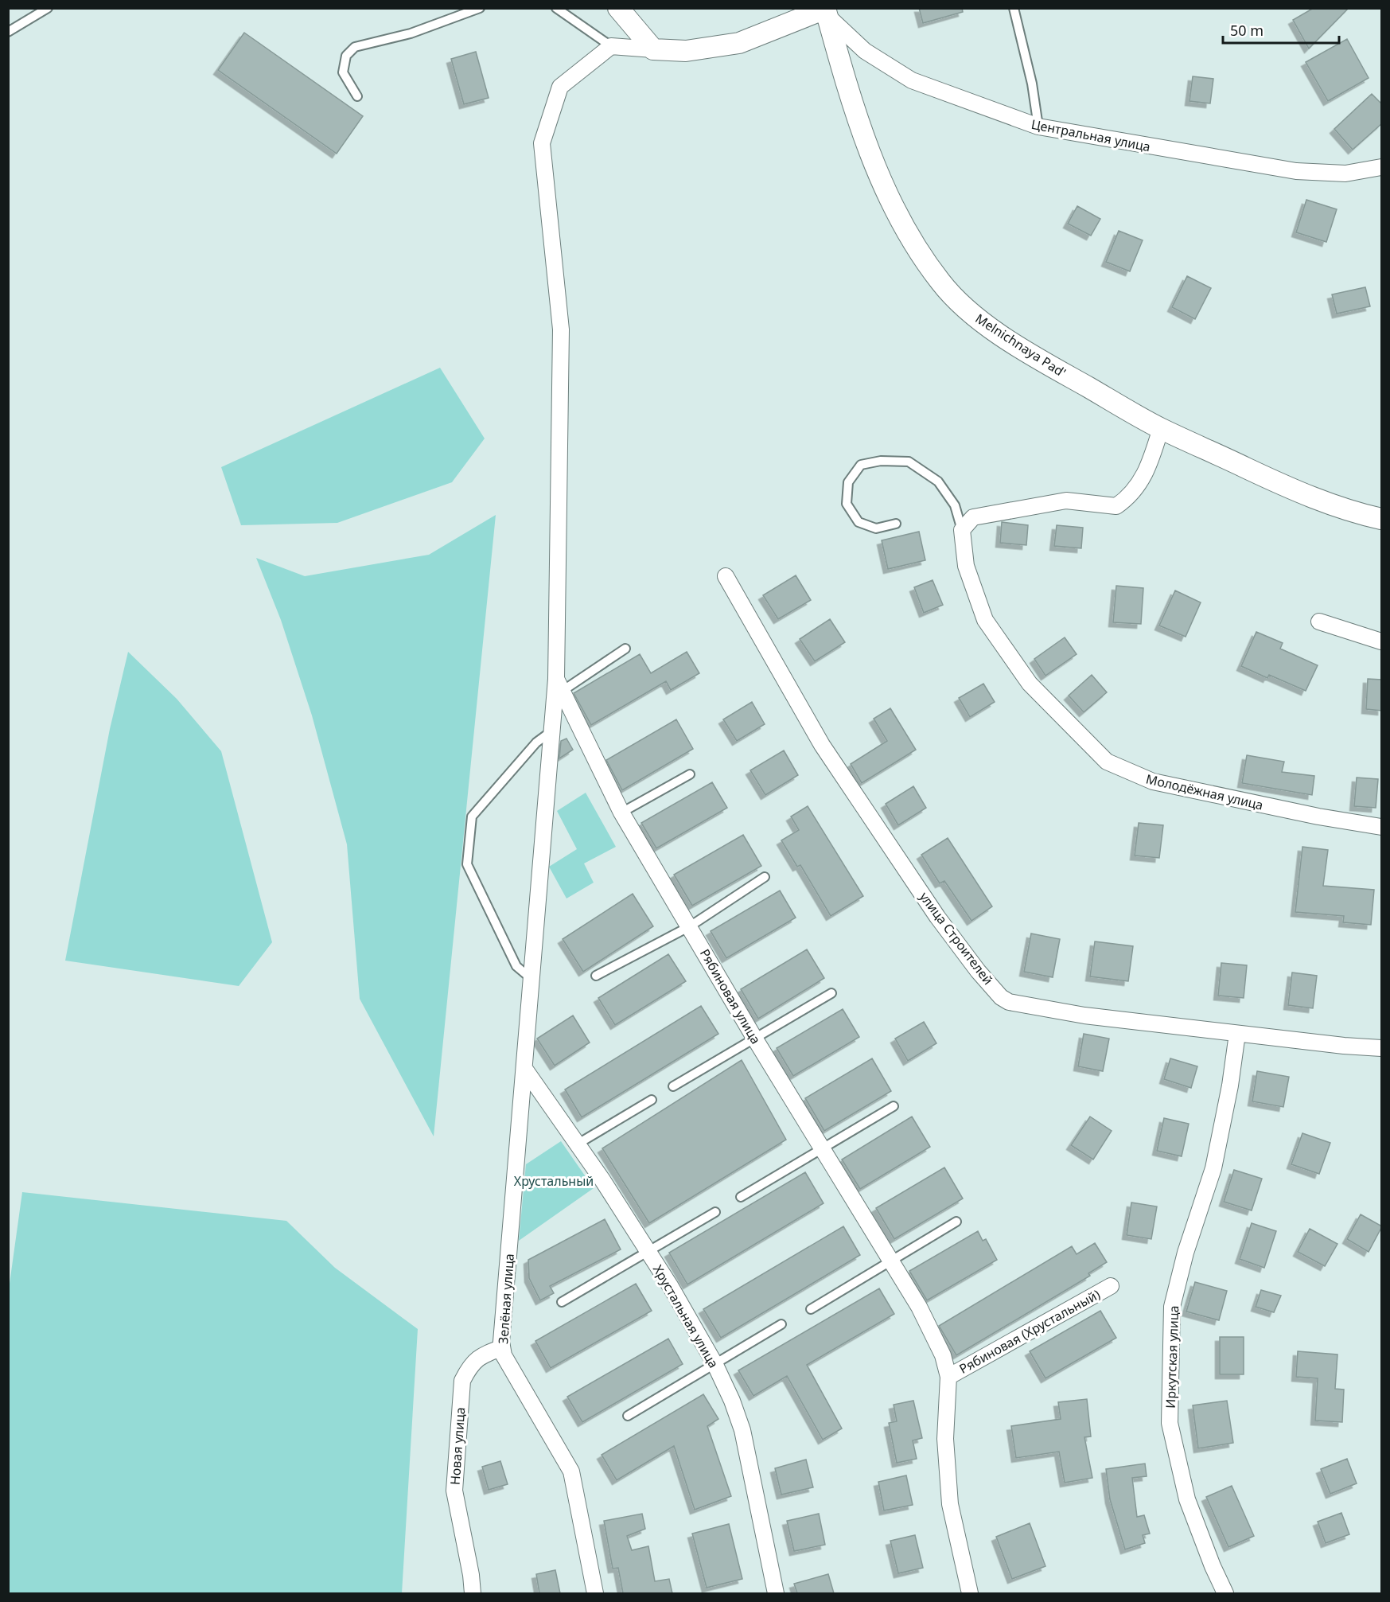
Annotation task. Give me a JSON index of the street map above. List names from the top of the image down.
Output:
{
  "streets": {
    "street": [
      "Центральная улица",
      "Melnichnaya Pad'",
      "Молодёжная улица",
      "улица Строителей",
      "Рябиновая улица",
      "Зелёная улица",
      "Хрустальная улица",
      "Рябиновая (Хрустальный)",
      "Иркутская улица",
      "Новая улица"
    ]
  },
  "crossings": [
    ["Центральная улица", "Melnichnaya Pad'"],
    ["улица Строителей", "Иркутская улица"],
    ["Рябиновая улица", "Зелёная улица"],
    ["Рябиновая улица", "Рябиновая (Хрустальный)"],
    ["Зелёная улица", "Хрустальная улица"],
    ["Зелёная улица", "Новая улица"]
  ],
  "parks": ["Хрустальный"],
  "scale_bar": "50 m"
}
